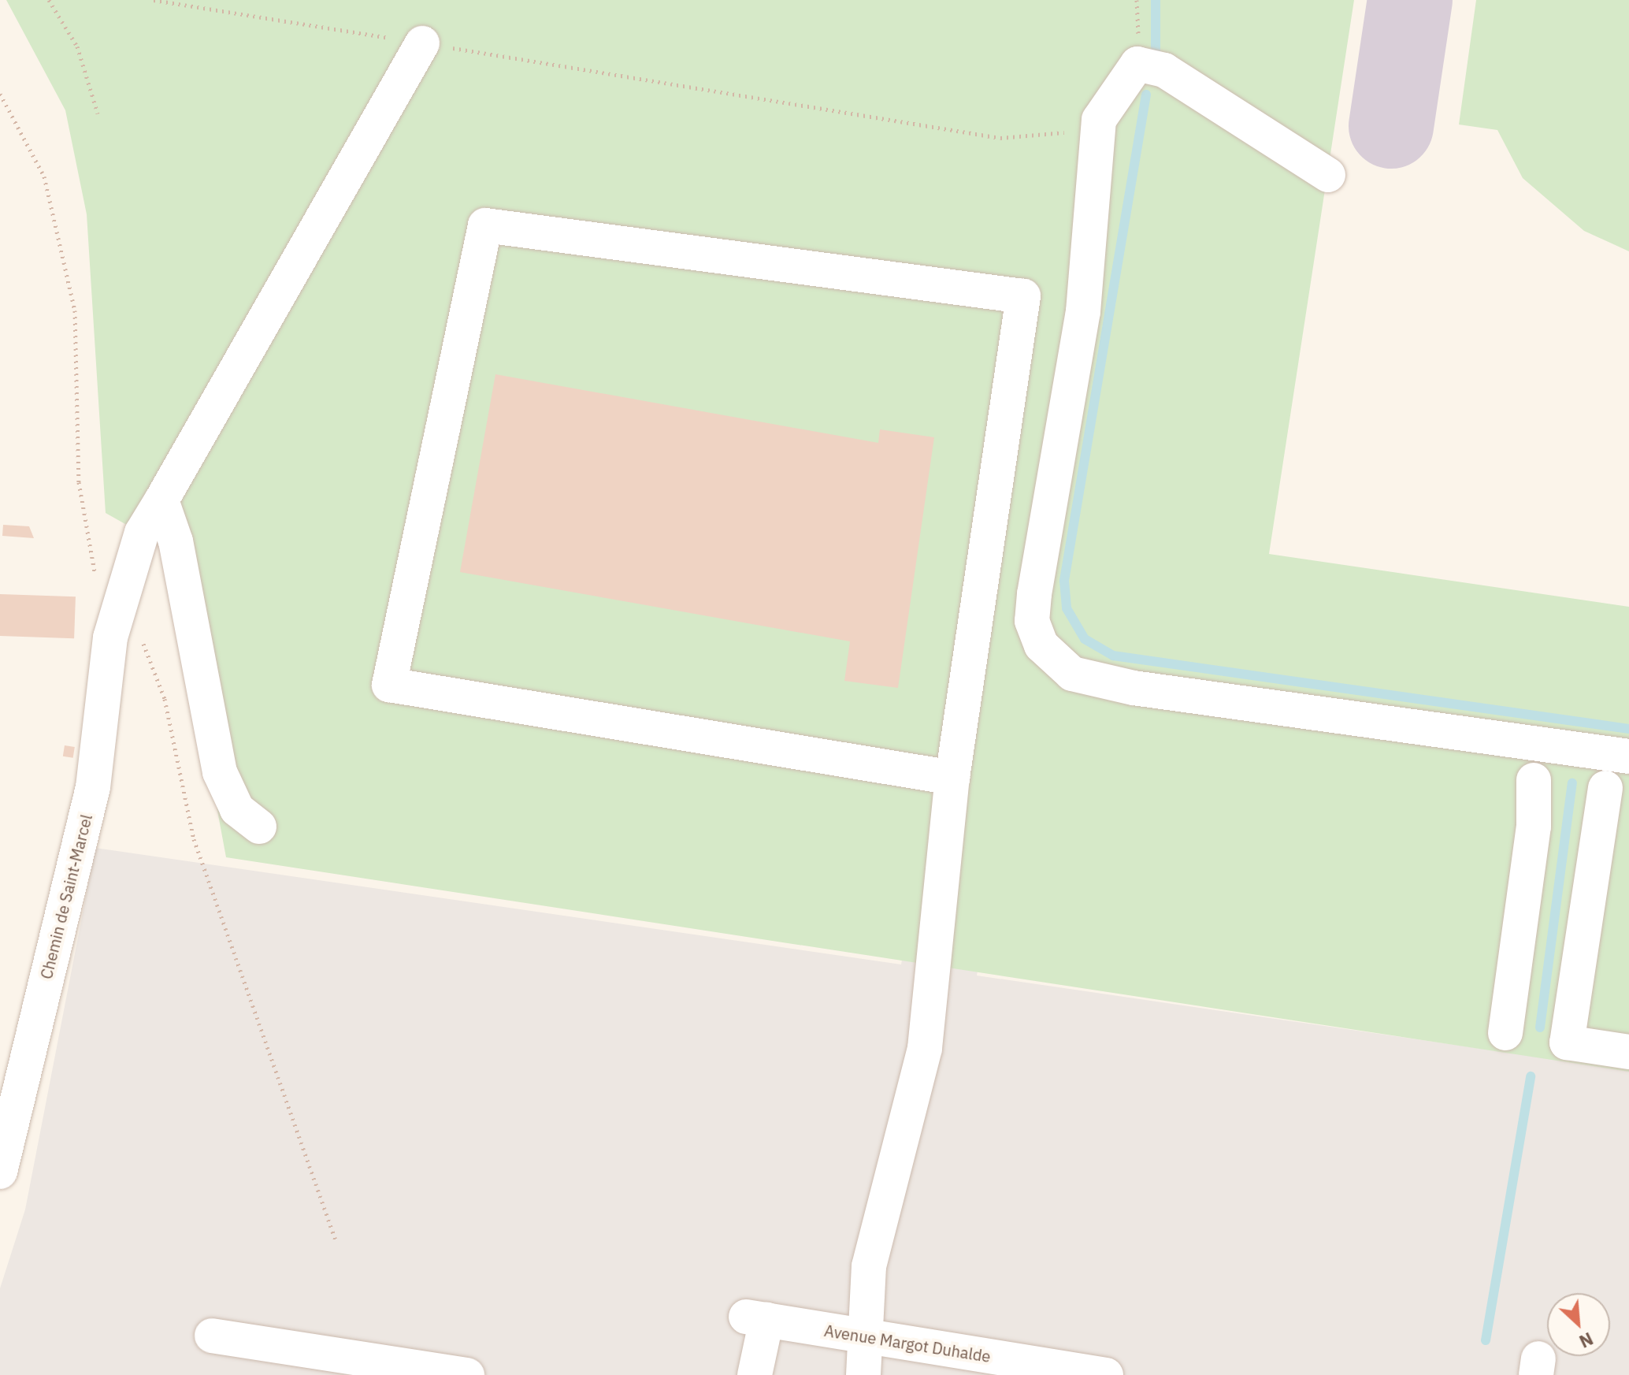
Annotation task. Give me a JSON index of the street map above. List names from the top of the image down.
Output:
{
  "streets": {
    "street": ["Chemin de Saint-Marcel", "Avenue Margot Duhalde"]
  },
  "north": "bottom right"
}
